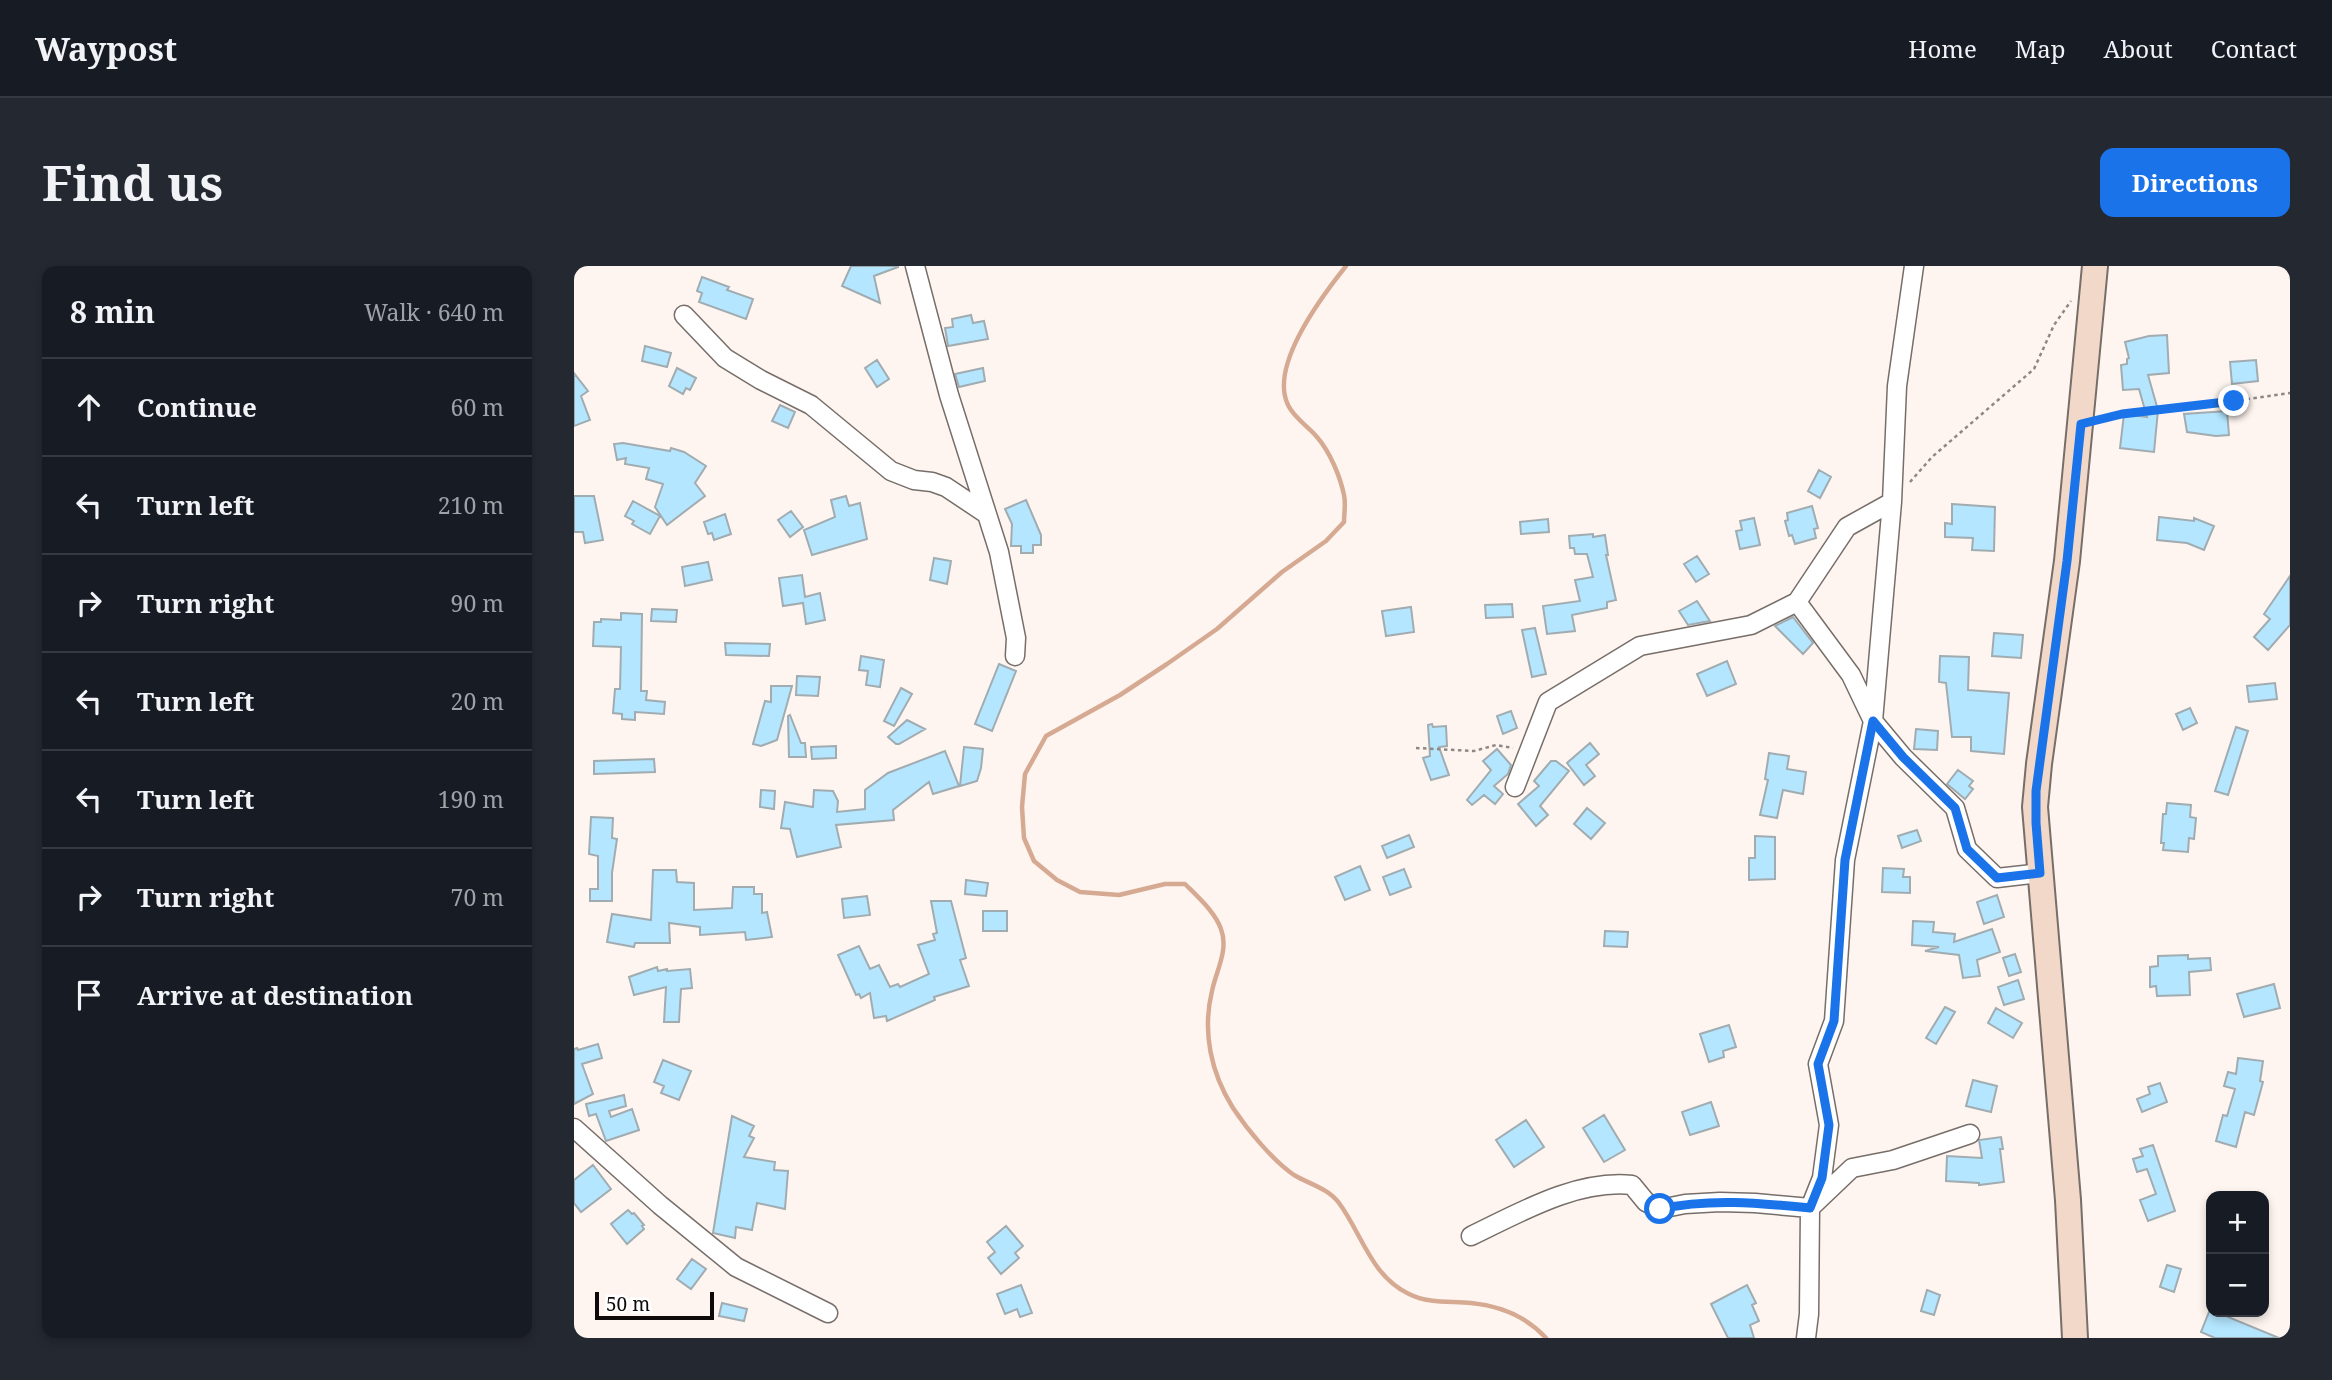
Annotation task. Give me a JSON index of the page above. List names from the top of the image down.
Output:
{
  "scale_bar": "50 m",
  "page": {
    "header": "Waypost",
    "nav": [
      "Home",
      "Map",
      "About",
      "Contact"
    ],
    "buttons": "Directions",
    "title": "Find us",
    "heading": ["8 min", "Walk · 640 m"],
    "list": [
      ["Continue", "60 m"],
      ["Turn left", "210 m"],
      ["Turn right", "90 m"],
      ["Turn left", "20 m"],
      ["Turn left", "190 m"],
      ["Turn right", "70 m"],
      "Arrive at destination"
    ],
    "map_buttons": ["+", "−"],
    "scale": "50 m"
  }
}
